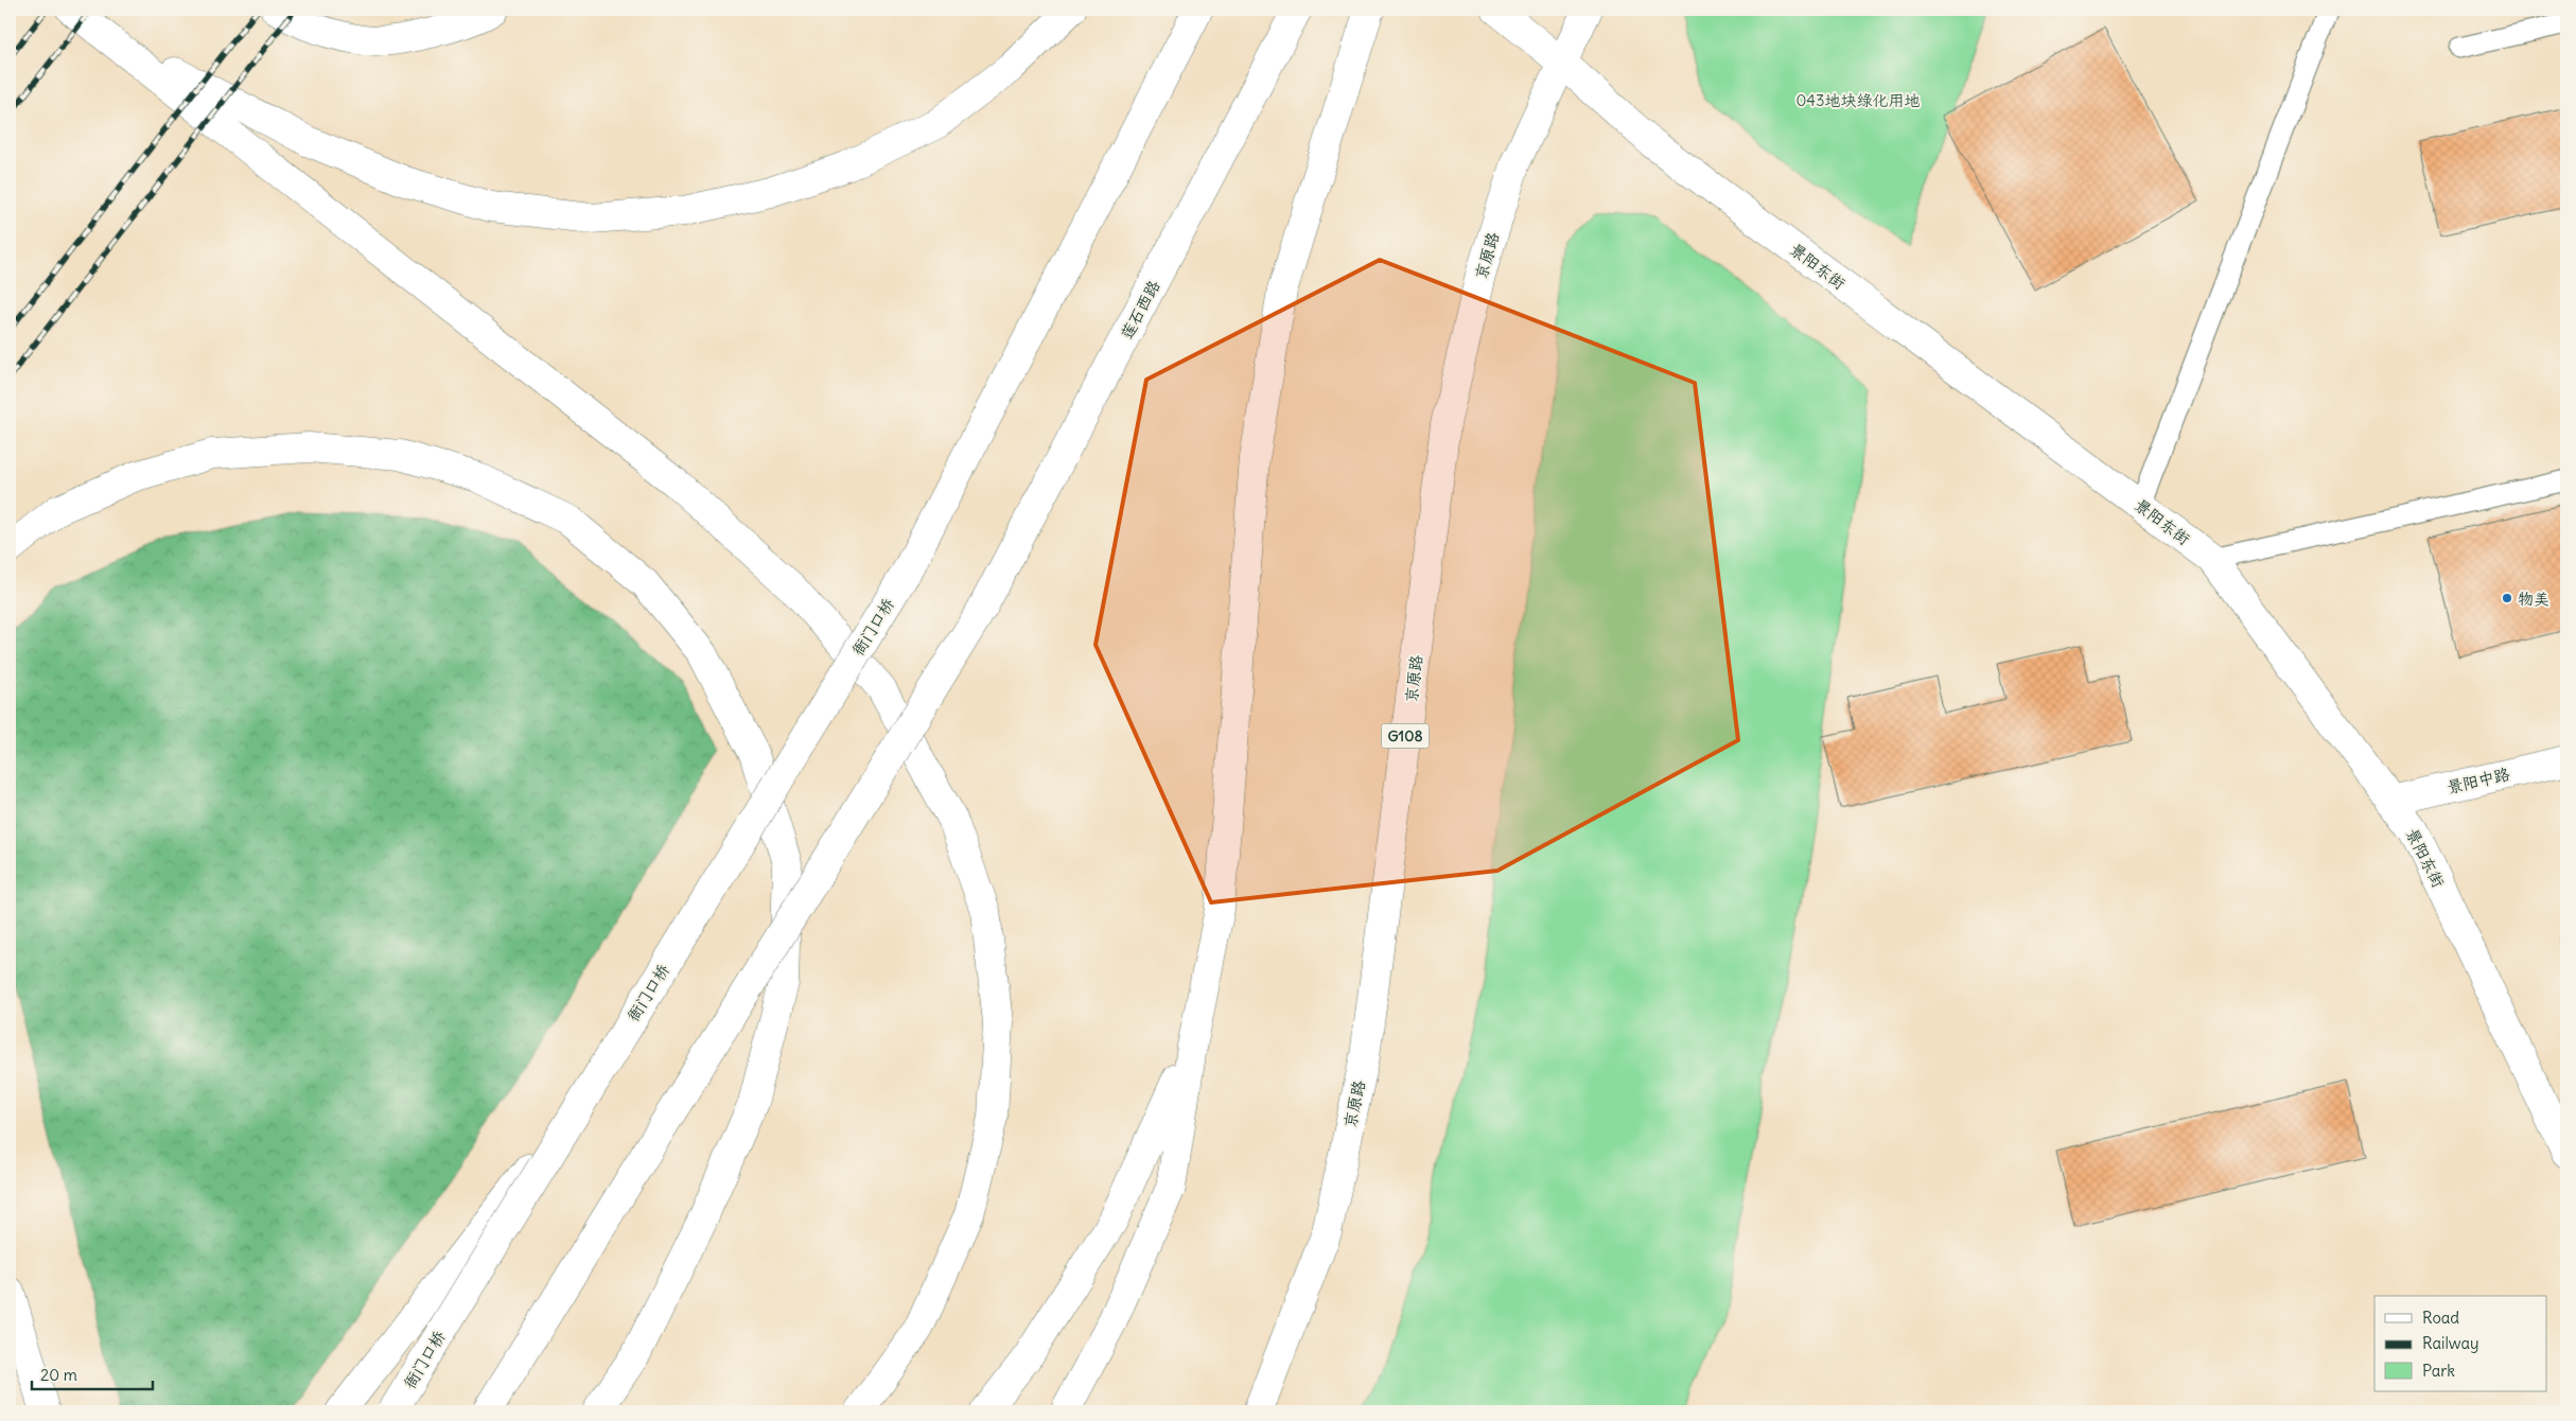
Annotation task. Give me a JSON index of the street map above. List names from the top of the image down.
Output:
{
  "streets": {
    "main road": [
      "京原路",
      "景阳东街",
      "莲石西路",
      "衙门口桥",
      "G108",
      "景阳中路"
    ]
  },
  "crossings": [
    ["京原路", "景阳东街"],
    ["景阳东街", "景阳中路"]
  ],
  "parks": ["043地块绿化用地"],
  "places": ["物美"],
  "legend": ["Road", "Railway", "Park"],
  "scale_bar": "20 m"
}
